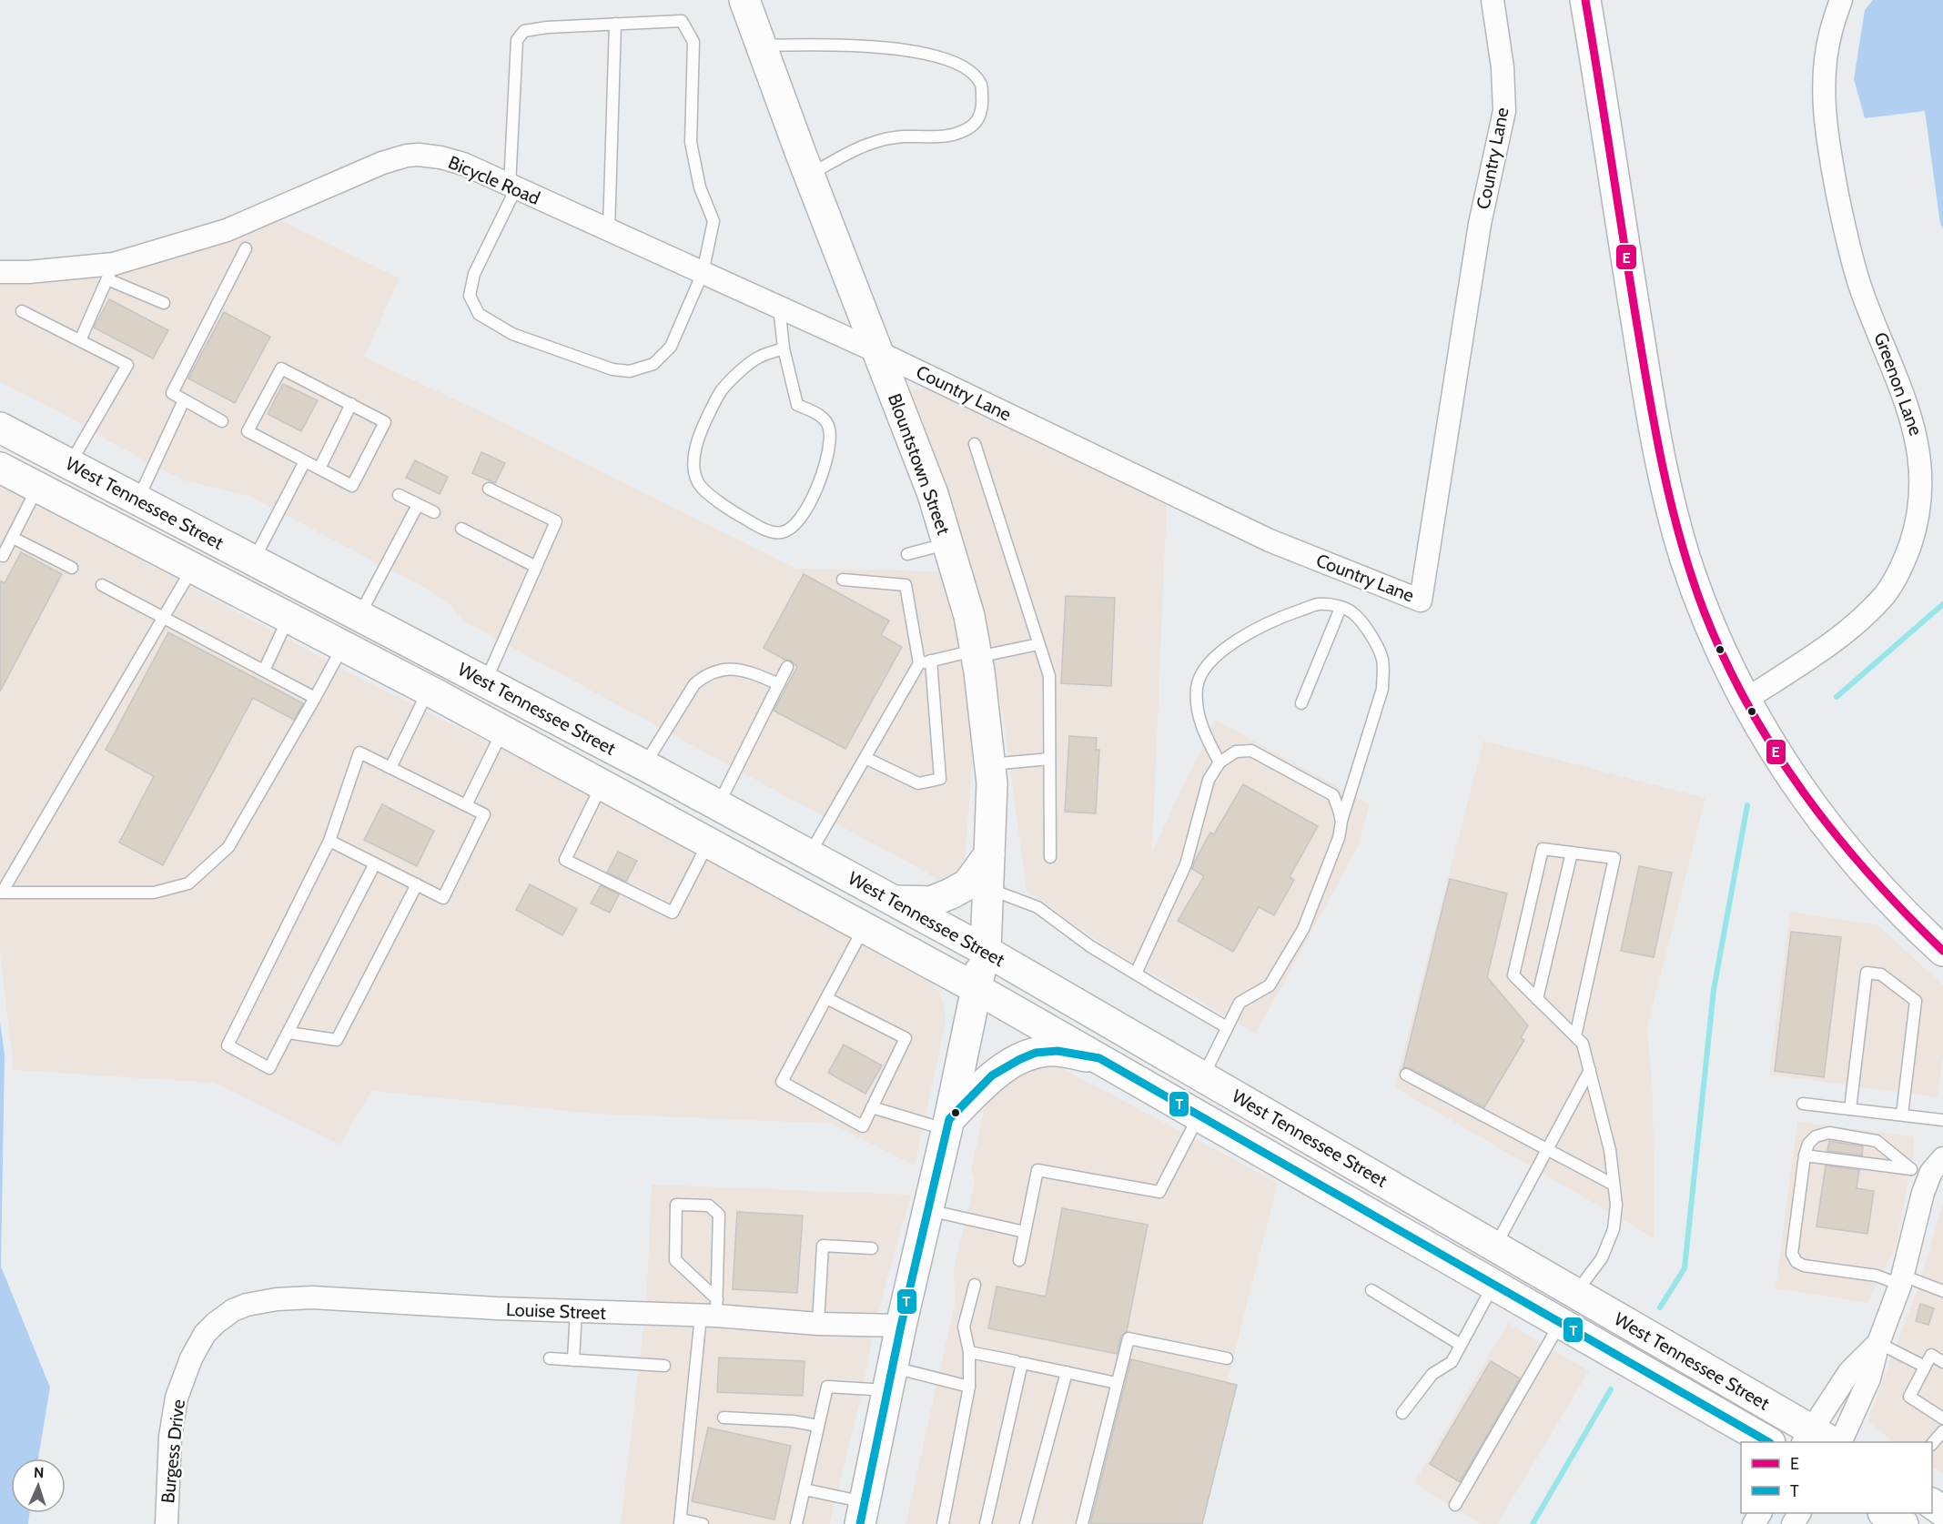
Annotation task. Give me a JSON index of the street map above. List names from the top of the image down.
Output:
{
  "streets": {
    "main road": ["Blountstown Street", "West Tennessee Street"],
    "street": [
      "Country Lane",
      "Bicycle Road",
      "Greenon Lane",
      "Louise Street",
      "Burgess Drive"
    ]
  },
  "crossings": [
    ["Country Lane", "Bicycle Road"],
    ["Country Lane", "Blountstown Street"],
    ["Bicycle Road", "Blountstown Street"],
    ["Blountstown Street", "West Tennessee Street"],
    ["Blountstown Street", "Louise Street"],
    ["Louise Street", "Burgess Drive"]
  ],
  "lines": ["transit line E", "transit line T"],
  "legend": ["E", "T"],
  "north": "top"
}
